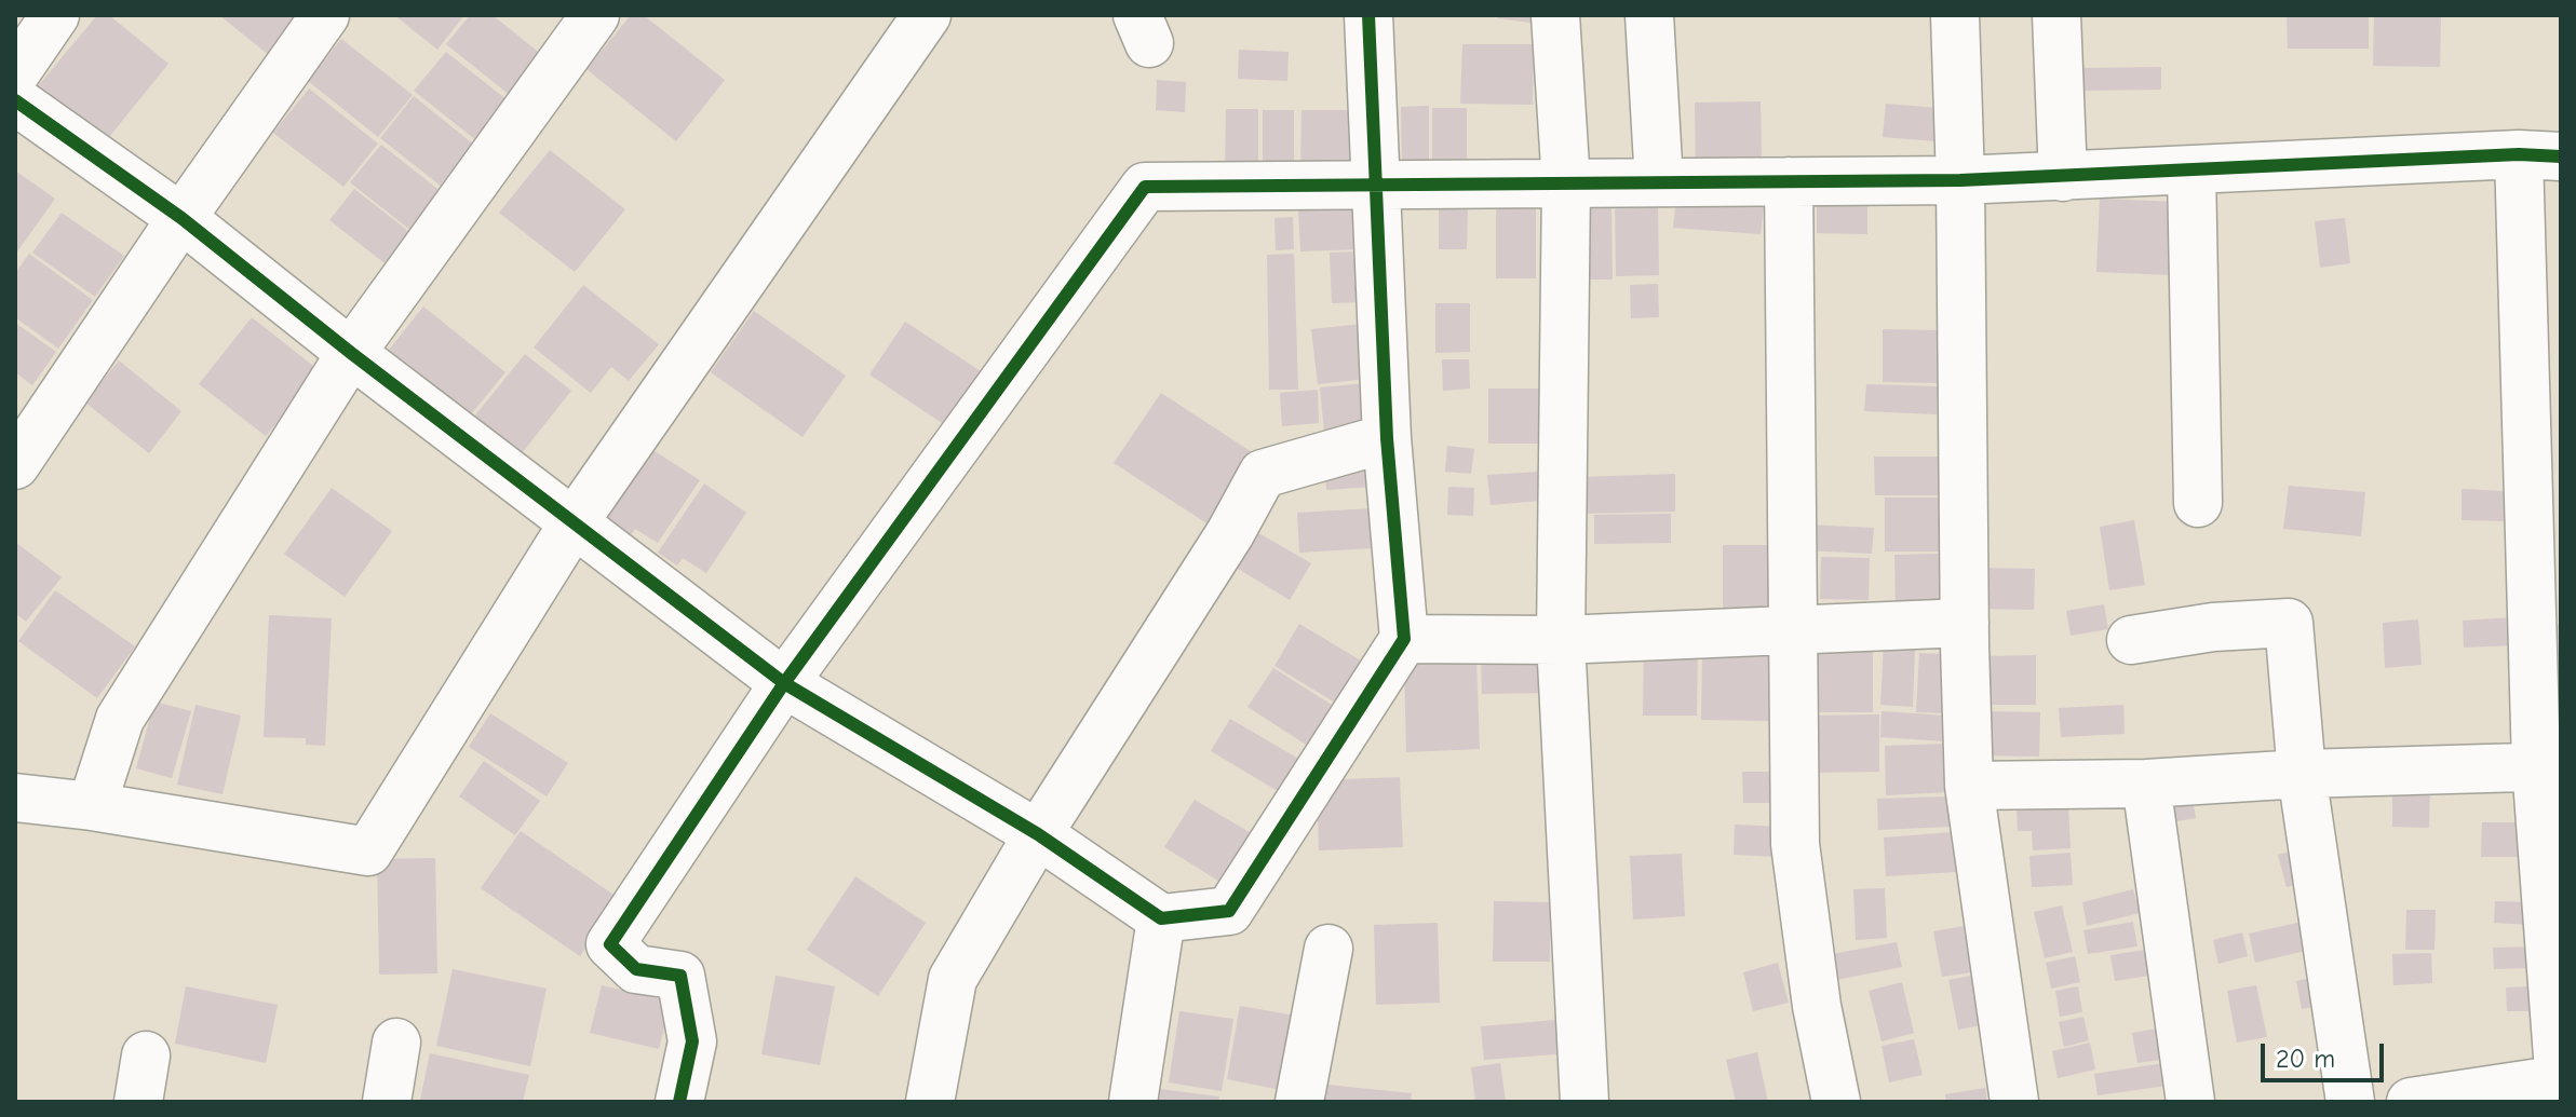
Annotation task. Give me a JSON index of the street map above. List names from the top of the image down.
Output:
{
  "scale_bar": "20 m"
}
